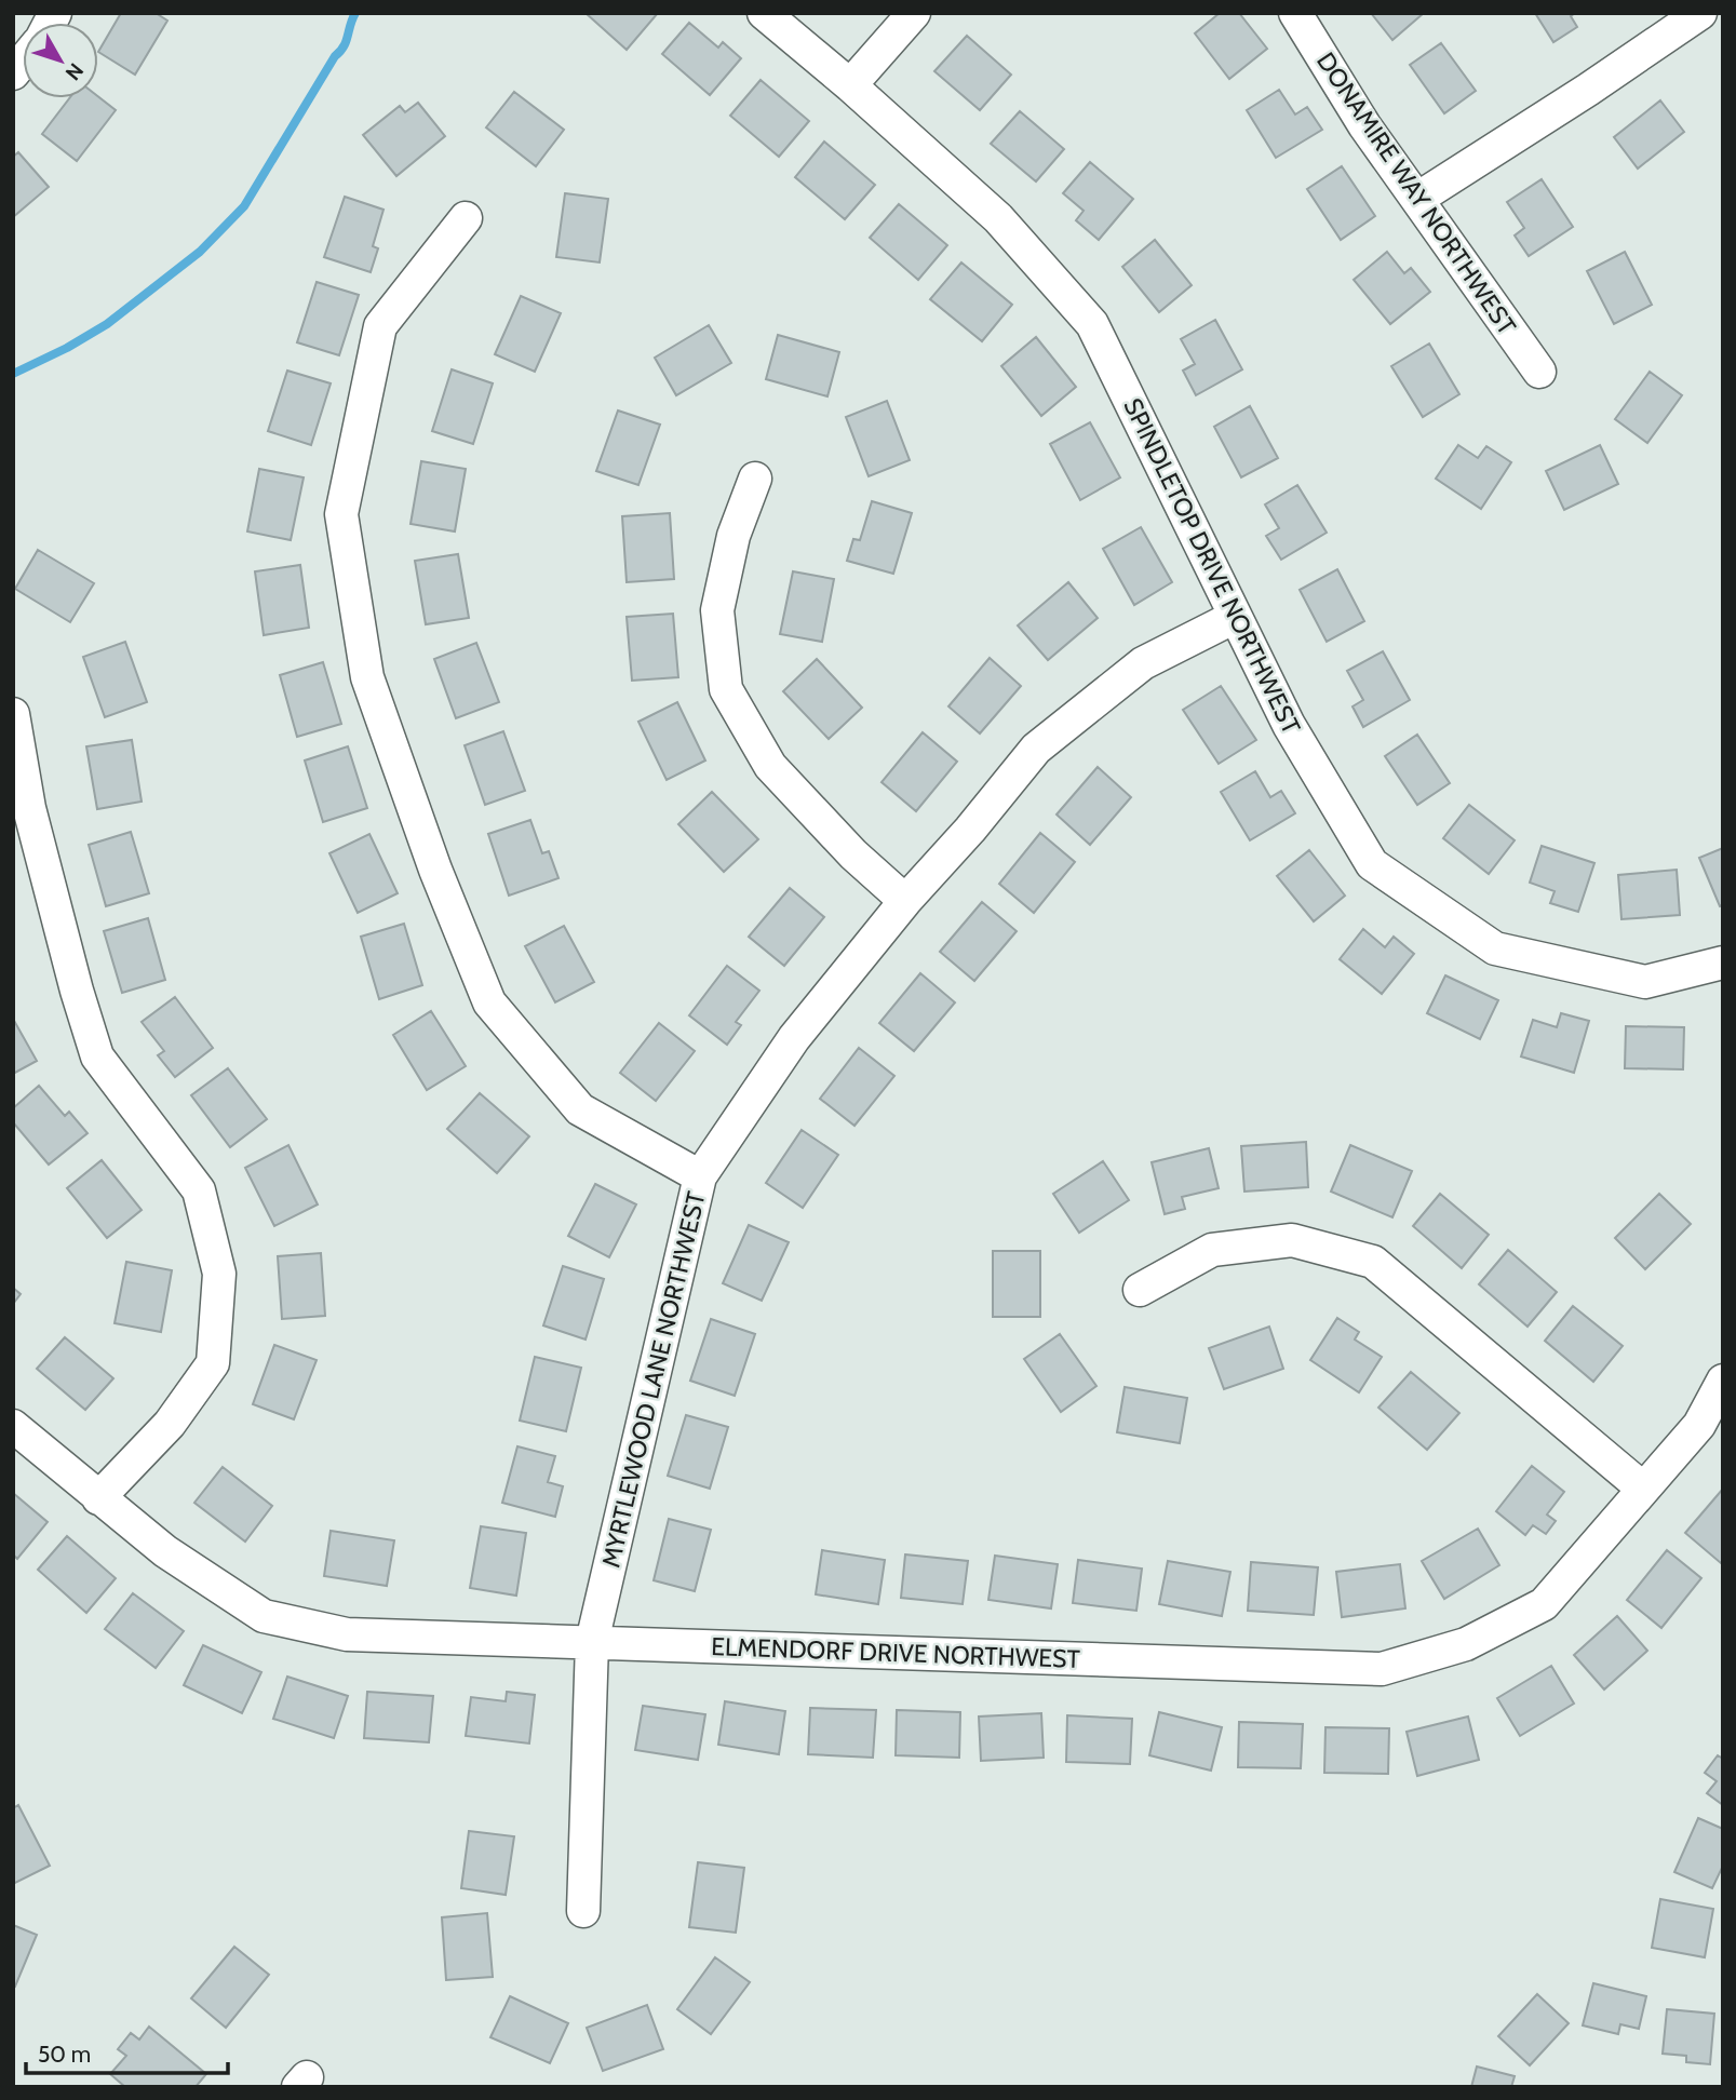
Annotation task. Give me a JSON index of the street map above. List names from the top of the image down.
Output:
{
  "streets": {
    "street": [
      "DONAMIRE WAY NORTHWEST",
      "SPINDLETOP DRIVE NORTHWEST",
      "MYRTLEWOOD LANE NORTHWEST",
      "ELMENDORF DRIVE NORTHWEST"
    ]
  },
  "crossings": [
    ["SPINDLETOP DRIVE NORTHWEST", "MYRTLEWOOD LANE NORTHWEST"],
    ["MYRTLEWOOD LANE NORTHWEST", "ELMENDORF DRIVE NORTHWEST"]
  ],
  "scale_bar": "50 m",
  "north": "bottom right"
}
